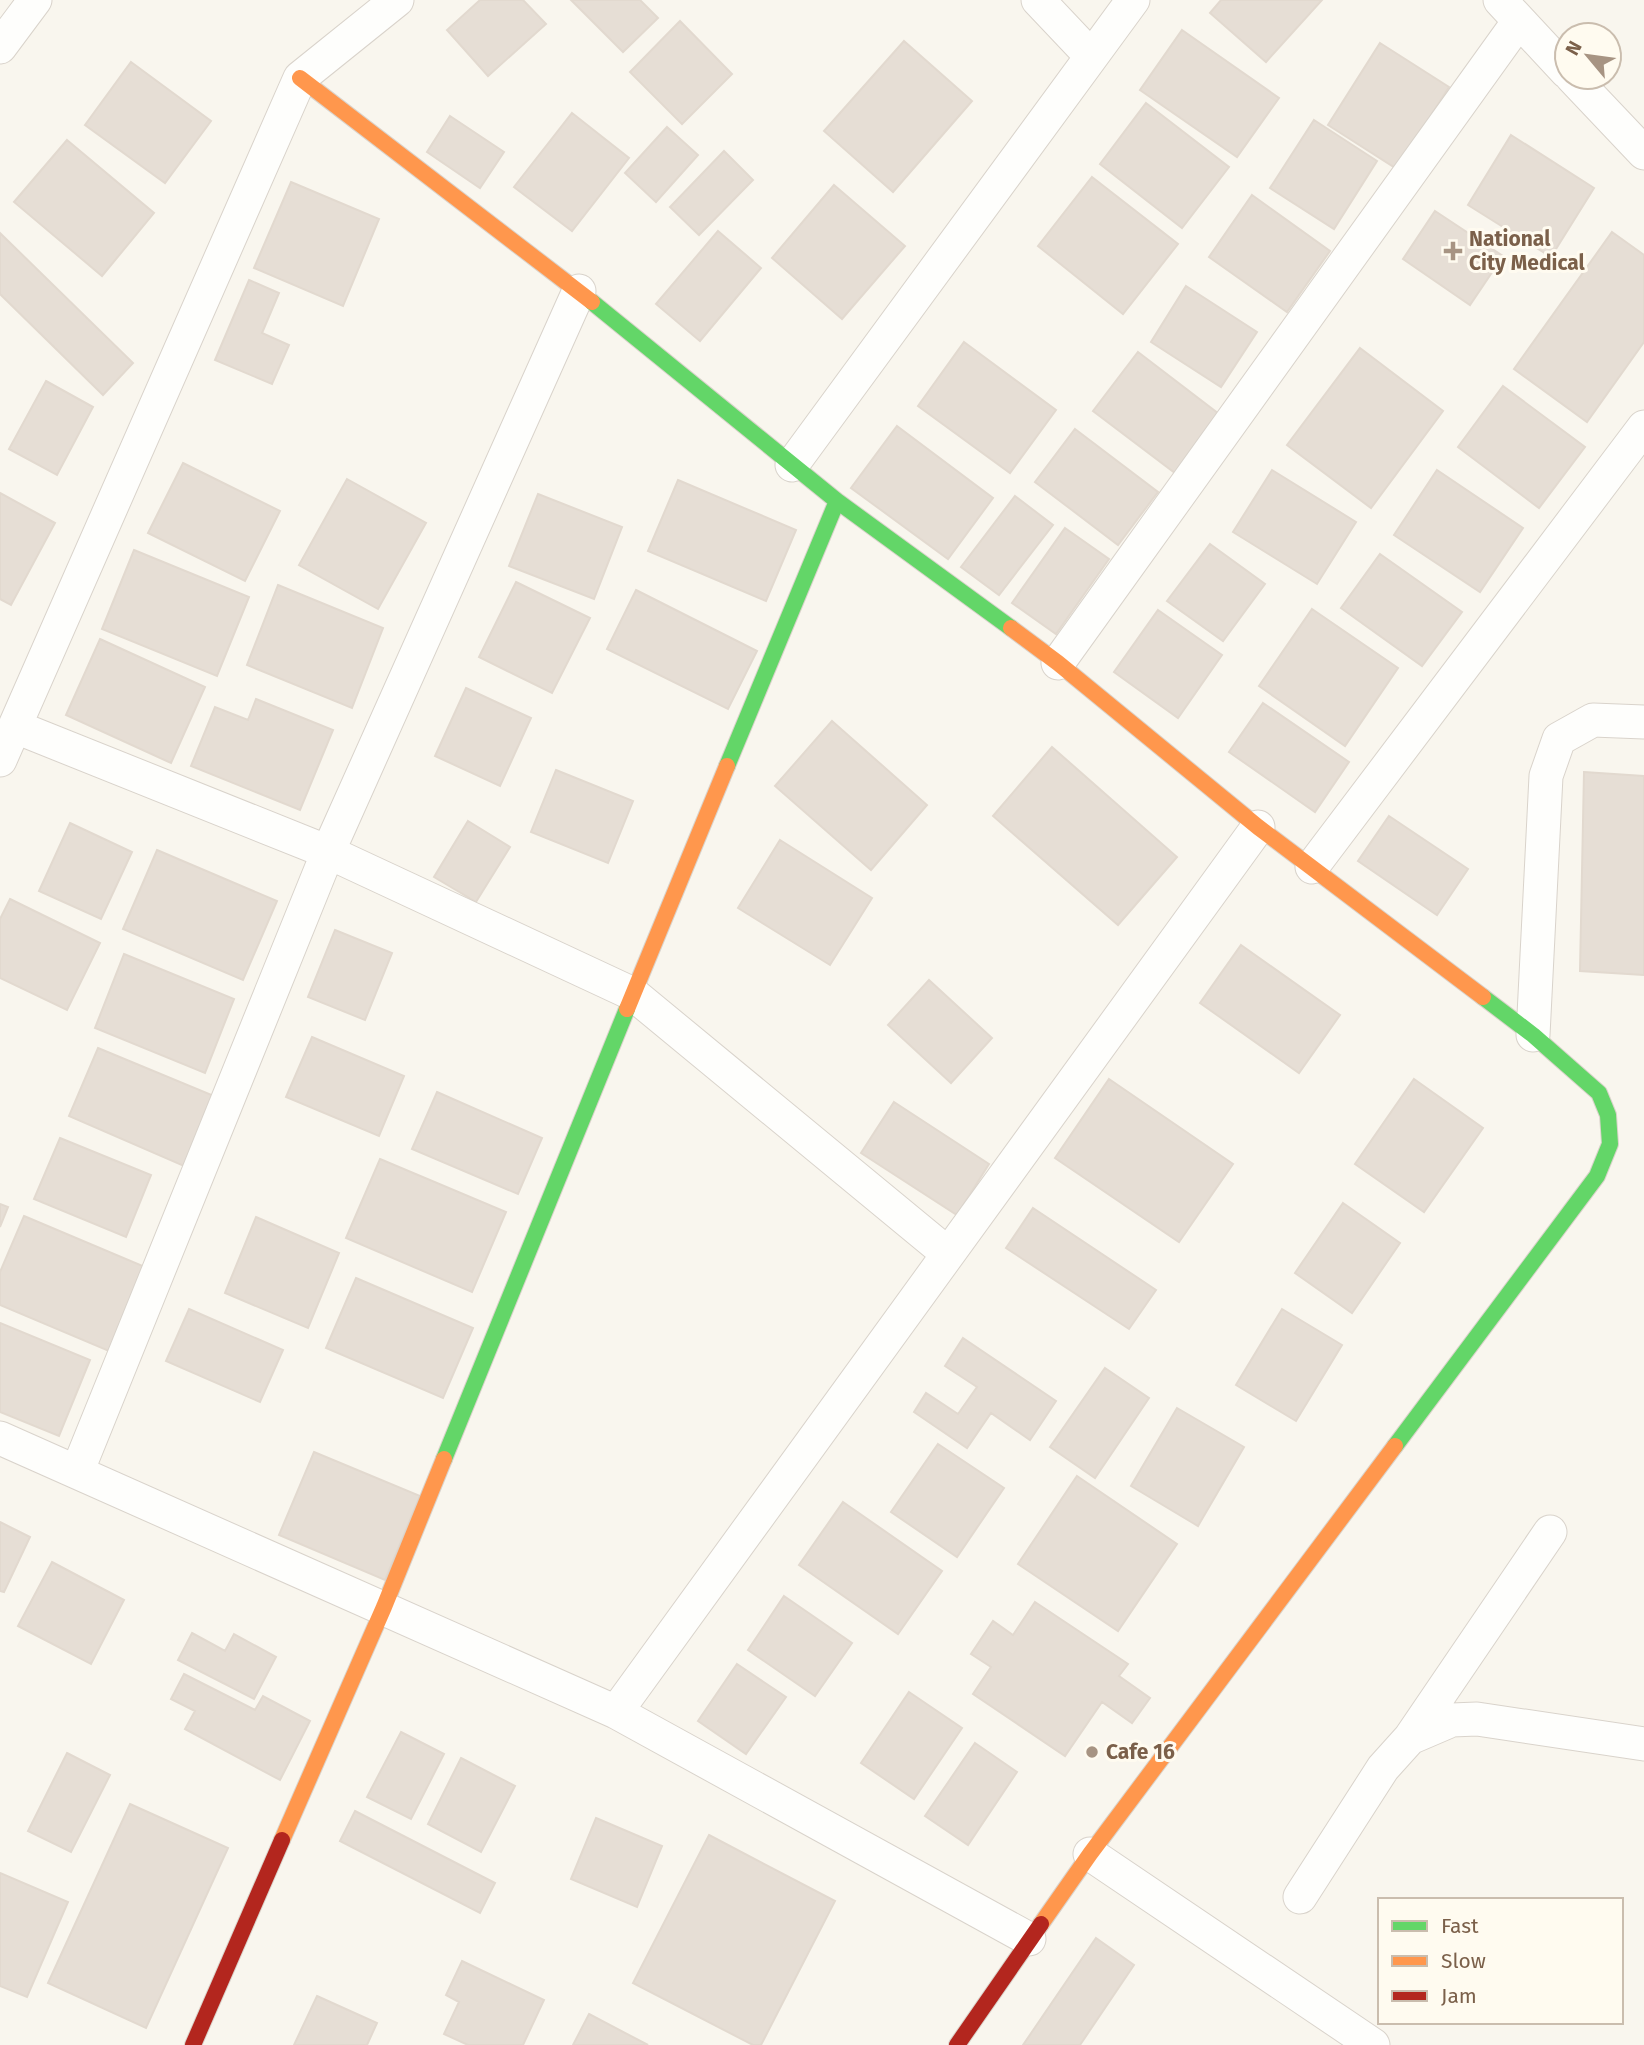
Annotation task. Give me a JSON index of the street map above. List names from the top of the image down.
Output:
{
  "places": {
    "health": ["National City Medical"],
    "other": ["Cafe 16"]
  },
  "legend": ["Fast", "Slow", "Jam"],
  "north": "top left"
}
